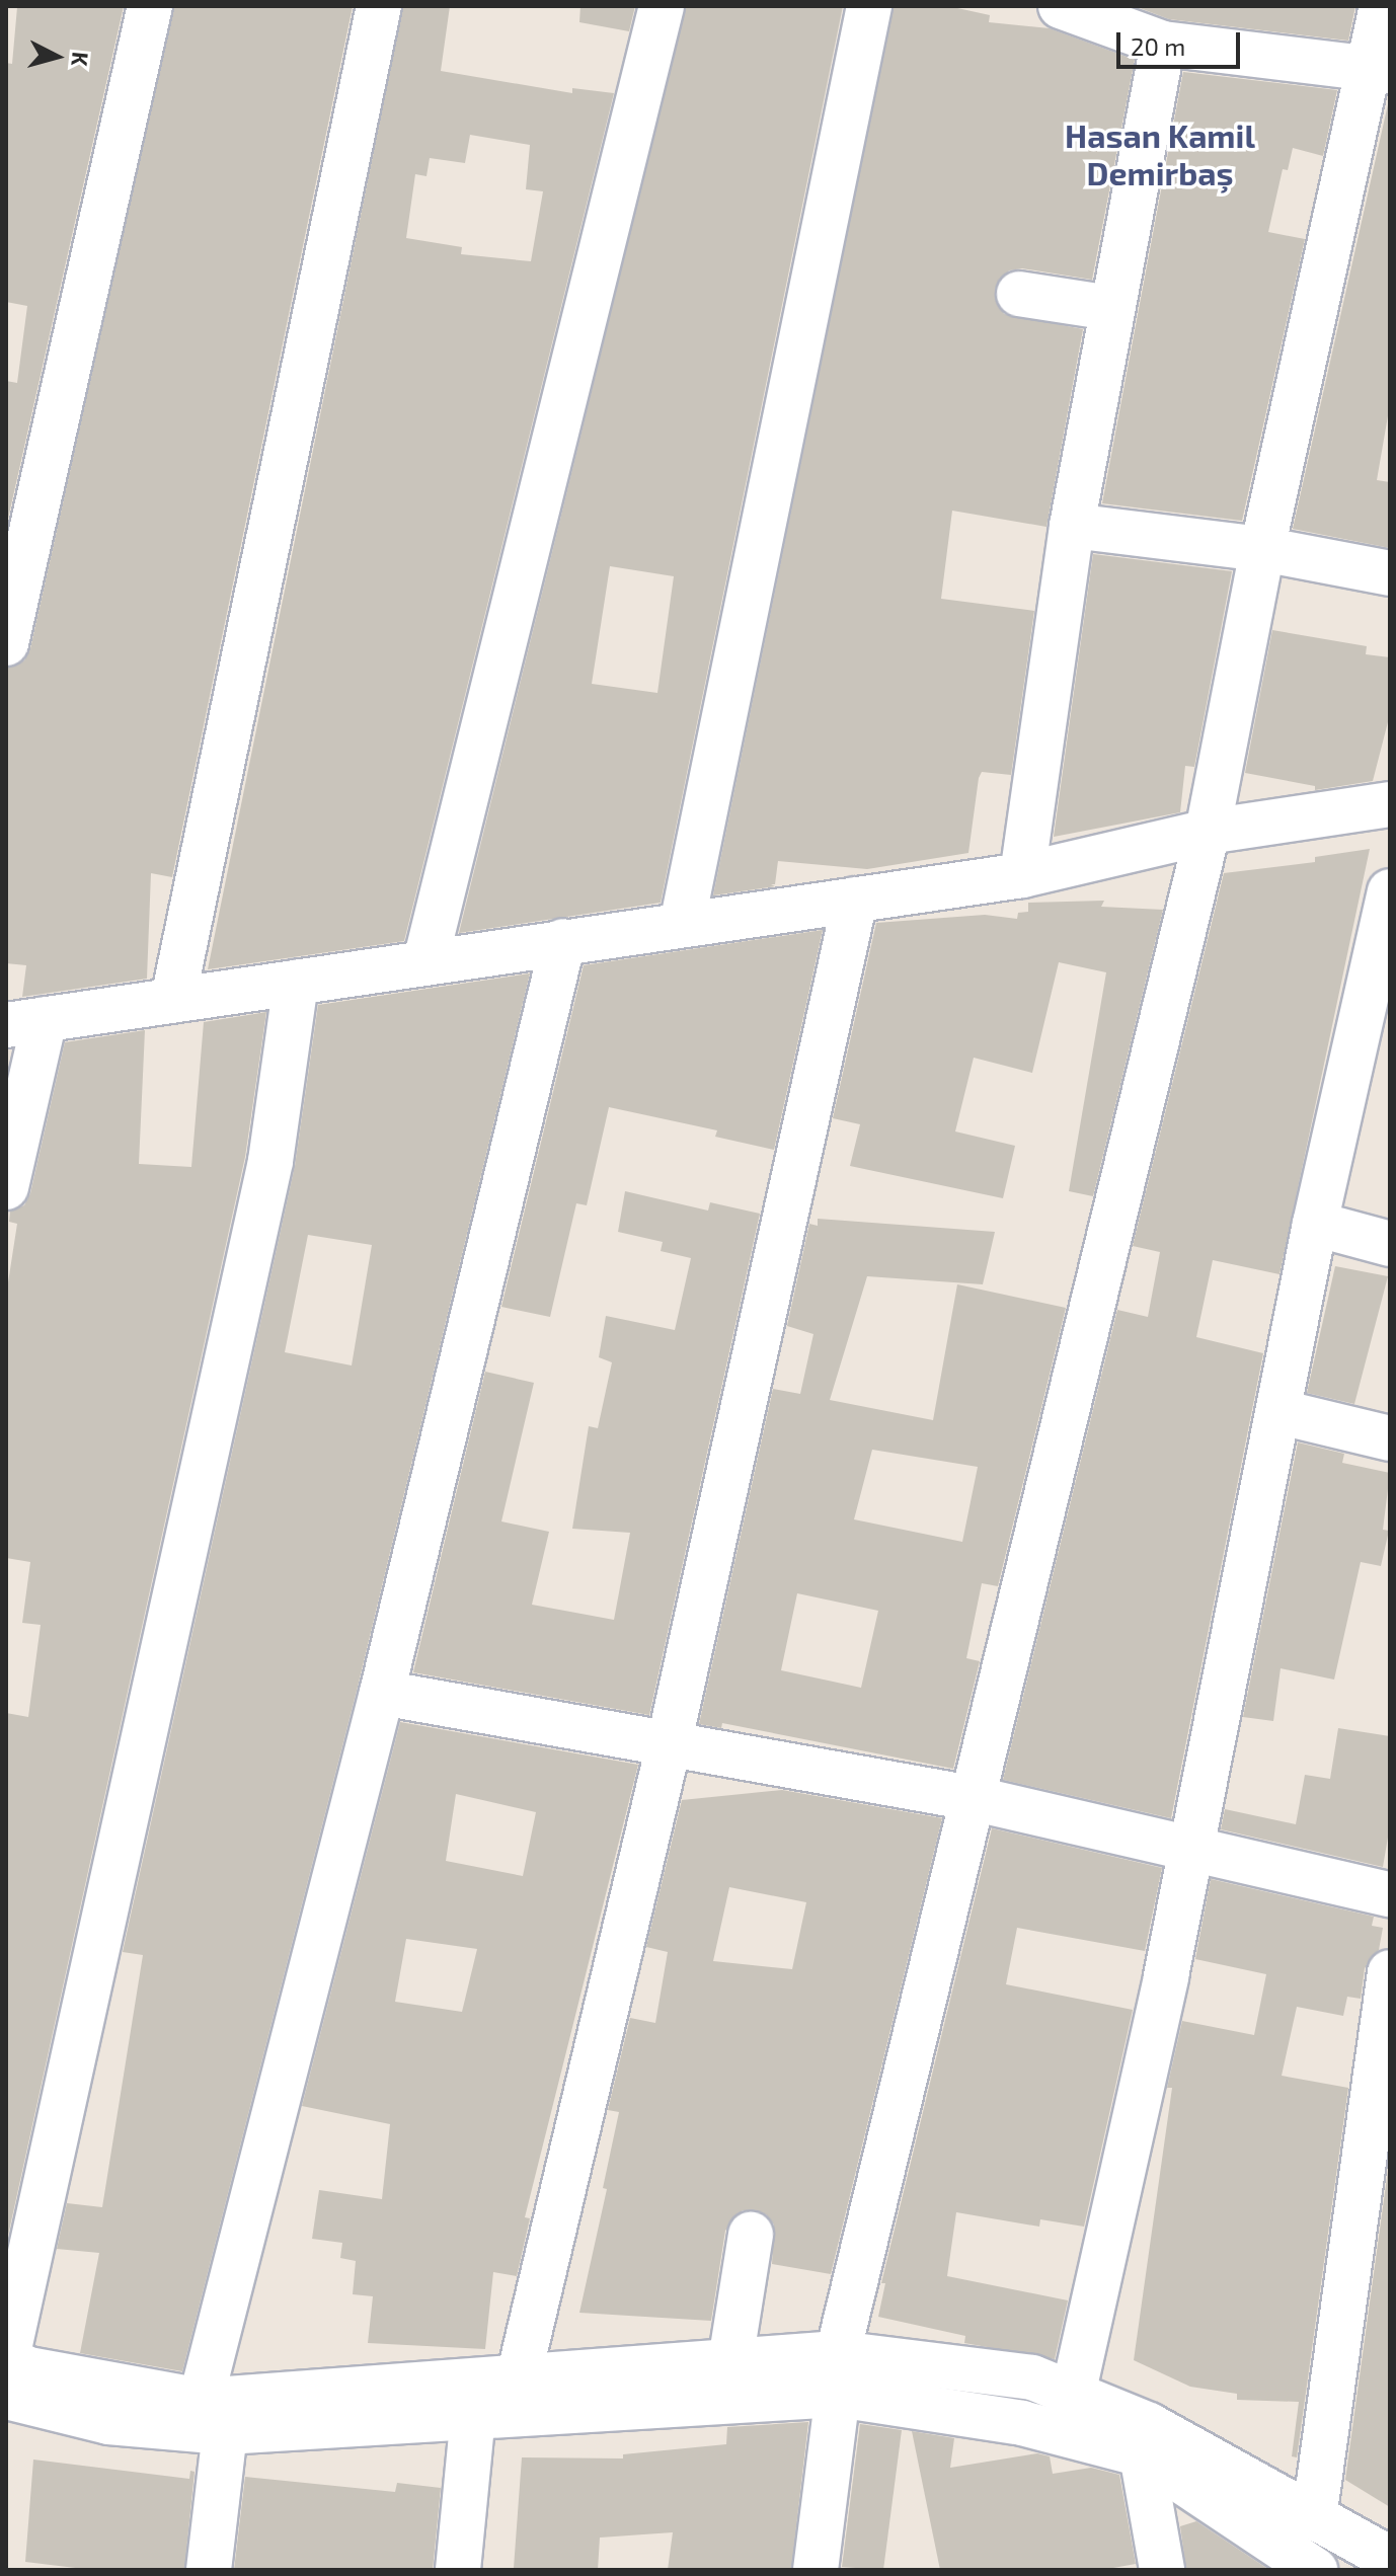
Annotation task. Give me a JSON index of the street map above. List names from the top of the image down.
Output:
{
  "districts": ["Hasan Kamil Demirbaş"],
  "scale_bar": "20 m",
  "north": "right"
}
